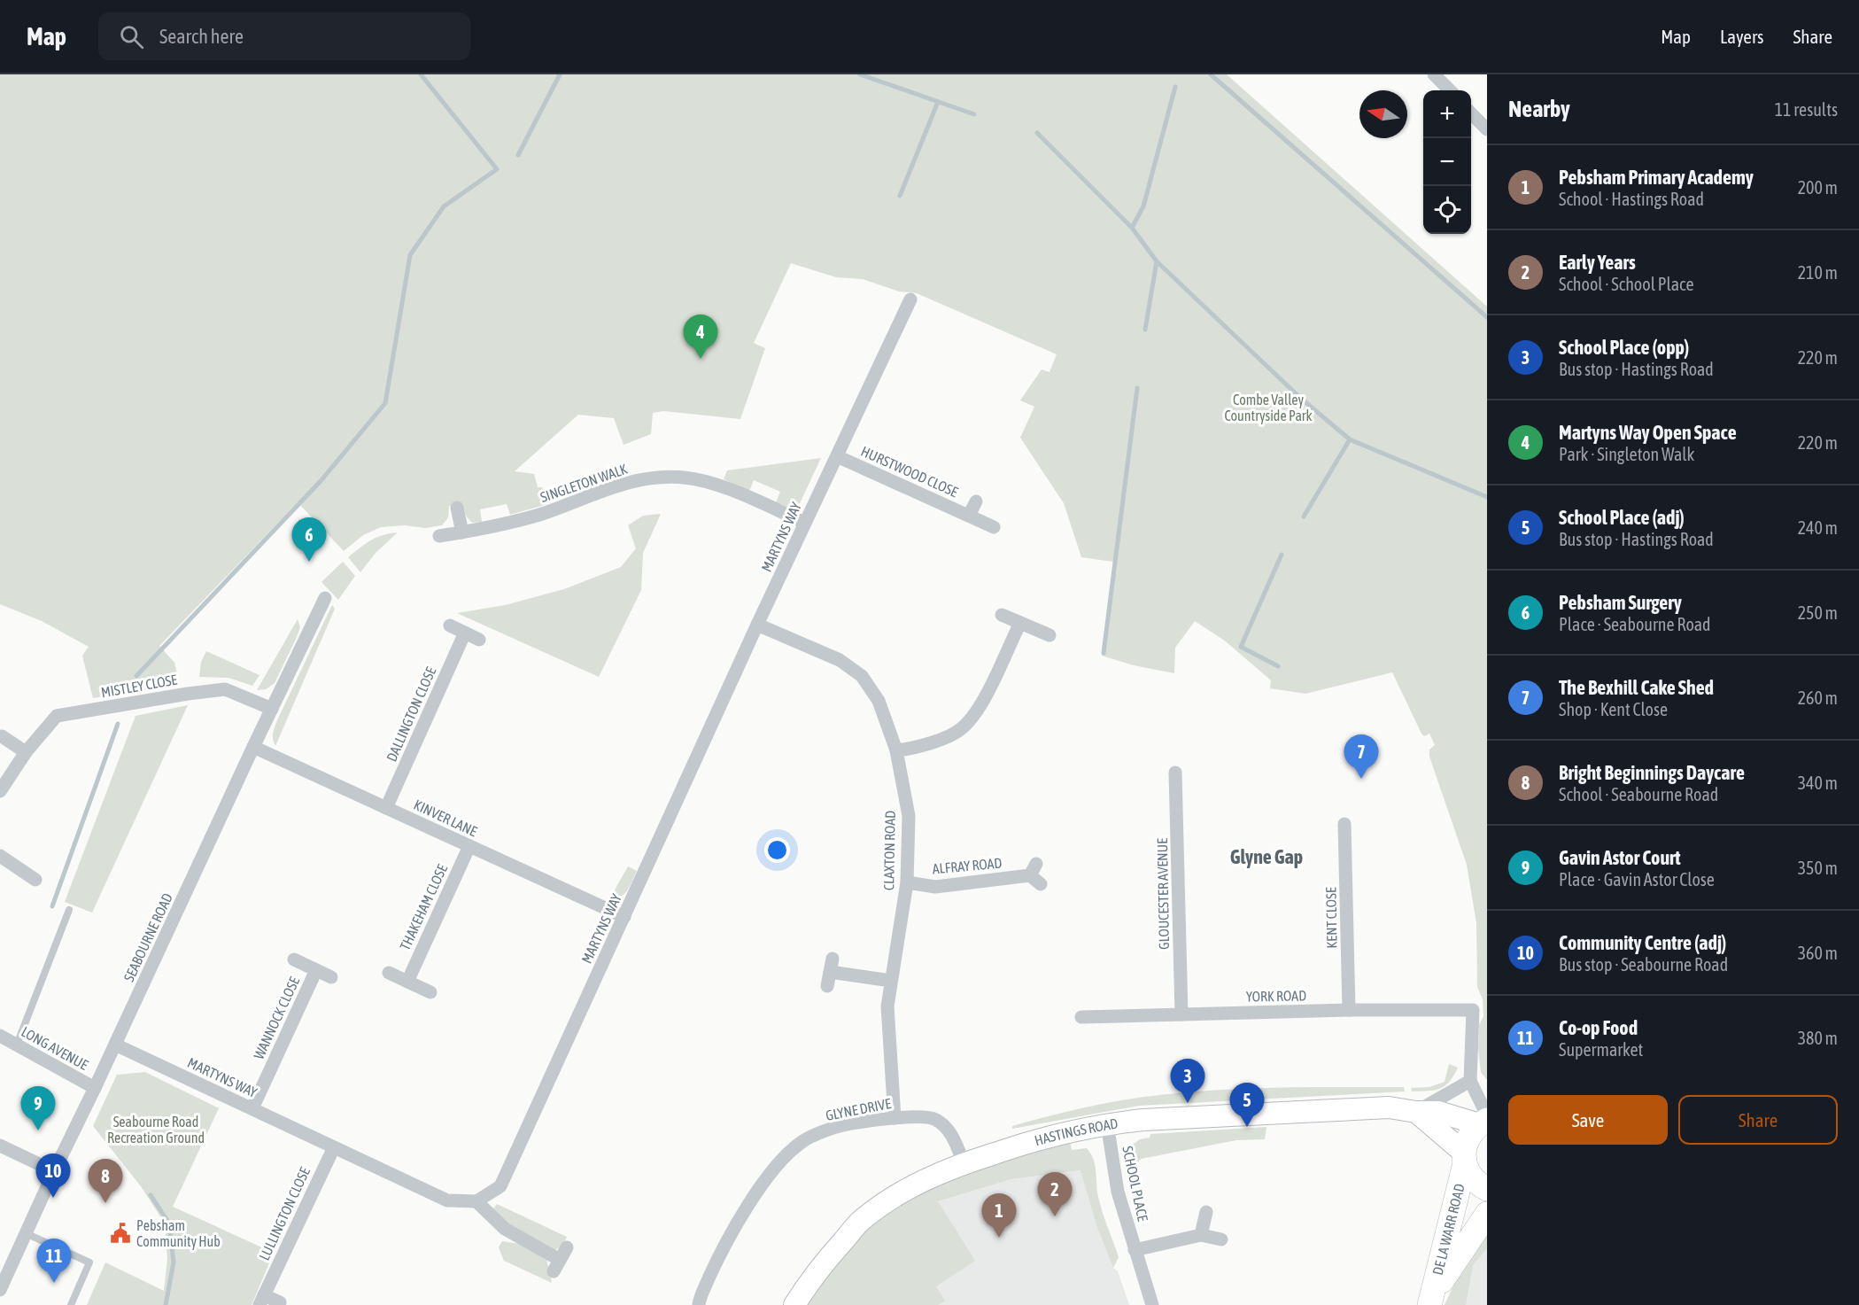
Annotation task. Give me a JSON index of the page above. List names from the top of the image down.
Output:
{
  "streets": {
    "highway": ["DE LA WARR ROAD"],
    "main road": ["HASTINGS ROAD"],
    "street": [
      "HURSTWOOD CLOSE",
      "SINGLETON WALK",
      "MARTYNS WAY",
      "MISTLEY CLOSE",
      "DALLINGTON CLOSE",
      "KINVER LANE",
      "CLAXTON ROAD",
      "ALFRAY ROAD",
      "GLOUCESTER AVENUE",
      "THAKEHAM CLOSE",
      "KENT CLOSE",
      "SEABOURNE ROAD",
      "YORK ROAD",
      "WANNOCK CLOSE",
      "LONG AVENUE",
      "GLYNE DRIVE",
      "SCHOOL PLACE",
      "LULLINGTON CLOSE"
    ]
  },
  "crossings": [
    ["HURSTWOOD CLOSE", "MARTYNS WAY"],
    ["SINGLETON WALK", "MARTYNS WAY"],
    ["MARTYNS WAY", "KINVER LANE"],
    ["MARTYNS WAY", "CLAXTON ROAD"],
    ["MARTYNS WAY", "SEABOURNE ROAD"],
    ["MARTYNS WAY", "WANNOCK CLOSE"],
    ["MARTYNS WAY", "LULLINGTON CLOSE"],
    ["MISTLEY CLOSE", "SEABOURNE ROAD"],
    ["DALLINGTON CLOSE", "KINVER LANE"],
    ["KINVER LANE", "THAKEHAM CLOSE"],
    ["KINVER LANE", "SEABOURNE ROAD"],
    ["CLAXTON ROAD", "ALFRAY ROAD"],
    ["CLAXTON ROAD", "GLYNE DRIVE"],
    ["GLOUCESTER AVENUE", "YORK ROAD"],
    ["KENT CLOSE", "YORK ROAD"],
    ["SEABOURNE ROAD", "LONG AVENUE"],
    ["GLYNE DRIVE", "HASTINGS ROAD"],
    ["HASTINGS ROAD", "SCHOOL PLACE"],
    ["HASTINGS ROAD", "DE LA WARR ROAD"]
  ],
  "districts": ["Glyne Gap"],
  "parks": ["Combe Valley Countryside Park", "Seabourne Road Recreation Ground"],
  "places": {
    "public building": ["Pebsham Community Hub"]
  },
  "north": "left",
  "page": {
    "header": "Map",
    "search": "Search here",
    "nav": ["Map", "Layers", "Share"],
    "heading": ["Nearby", "11 results"],
    "map_buttons": ["+", "−"],
    "list": [
      {
        "mark": "1",
        "name": "Pebsham Primary Academy",
        "note": "School · Hastings Road",
        "value": "200 m"
      },
      {
        "mark": "2",
        "name": "Early Years",
        "note": "School · School Place",
        "value": "210 m"
      },
      {
        "mark": "3",
        "name": "School Place (opp)",
        "note": "Bus stop · Hastings Road",
        "value": "220 m"
      },
      {
        "mark": "4",
        "name": "Martyns Way Open Space",
        "note": "Park · Singleton Walk",
        "value": "220 m"
      },
      {
        "mark": "5",
        "name": "School Place (adj)",
        "note": "Bus stop · Hastings Road",
        "value": "240 m"
      },
      {
        "mark": "6",
        "name": "Pebsham Surgery",
        "note": "Place · Seabourne Road",
        "value": "250 m"
      },
      {
        "mark": "7",
        "name": "The Bexhill Cake Shed",
        "note": "Shop · Kent Close",
        "value": "260 m"
      },
      {
        "mark": "8",
        "name": "Bright Beginnings Daycare",
        "note": "School · Seabourne Road",
        "value": "340 m"
      },
      {
        "mark": "9",
        "name": "Gavin Astor Court",
        "note": "Place · Gavin Astor Close",
        "value": "350 m"
      },
      {
        "mark": "10",
        "name": "Community Centre (adj)",
        "note": "Bus stop · Seabourne Road",
        "value": "360 m"
      },
      {
        "mark": "11",
        "name": "Co-op Food",
        "note": "Supermarket",
        "value": "380 m"
      }
    ],
    "pins": [
      "4",
      "6",
      "7",
      "3",
      "5",
      "9",
      "10",
      "8",
      "2",
      "1",
      "11"
    ],
    "buttons": ["Save", "Share"]
  }
}
